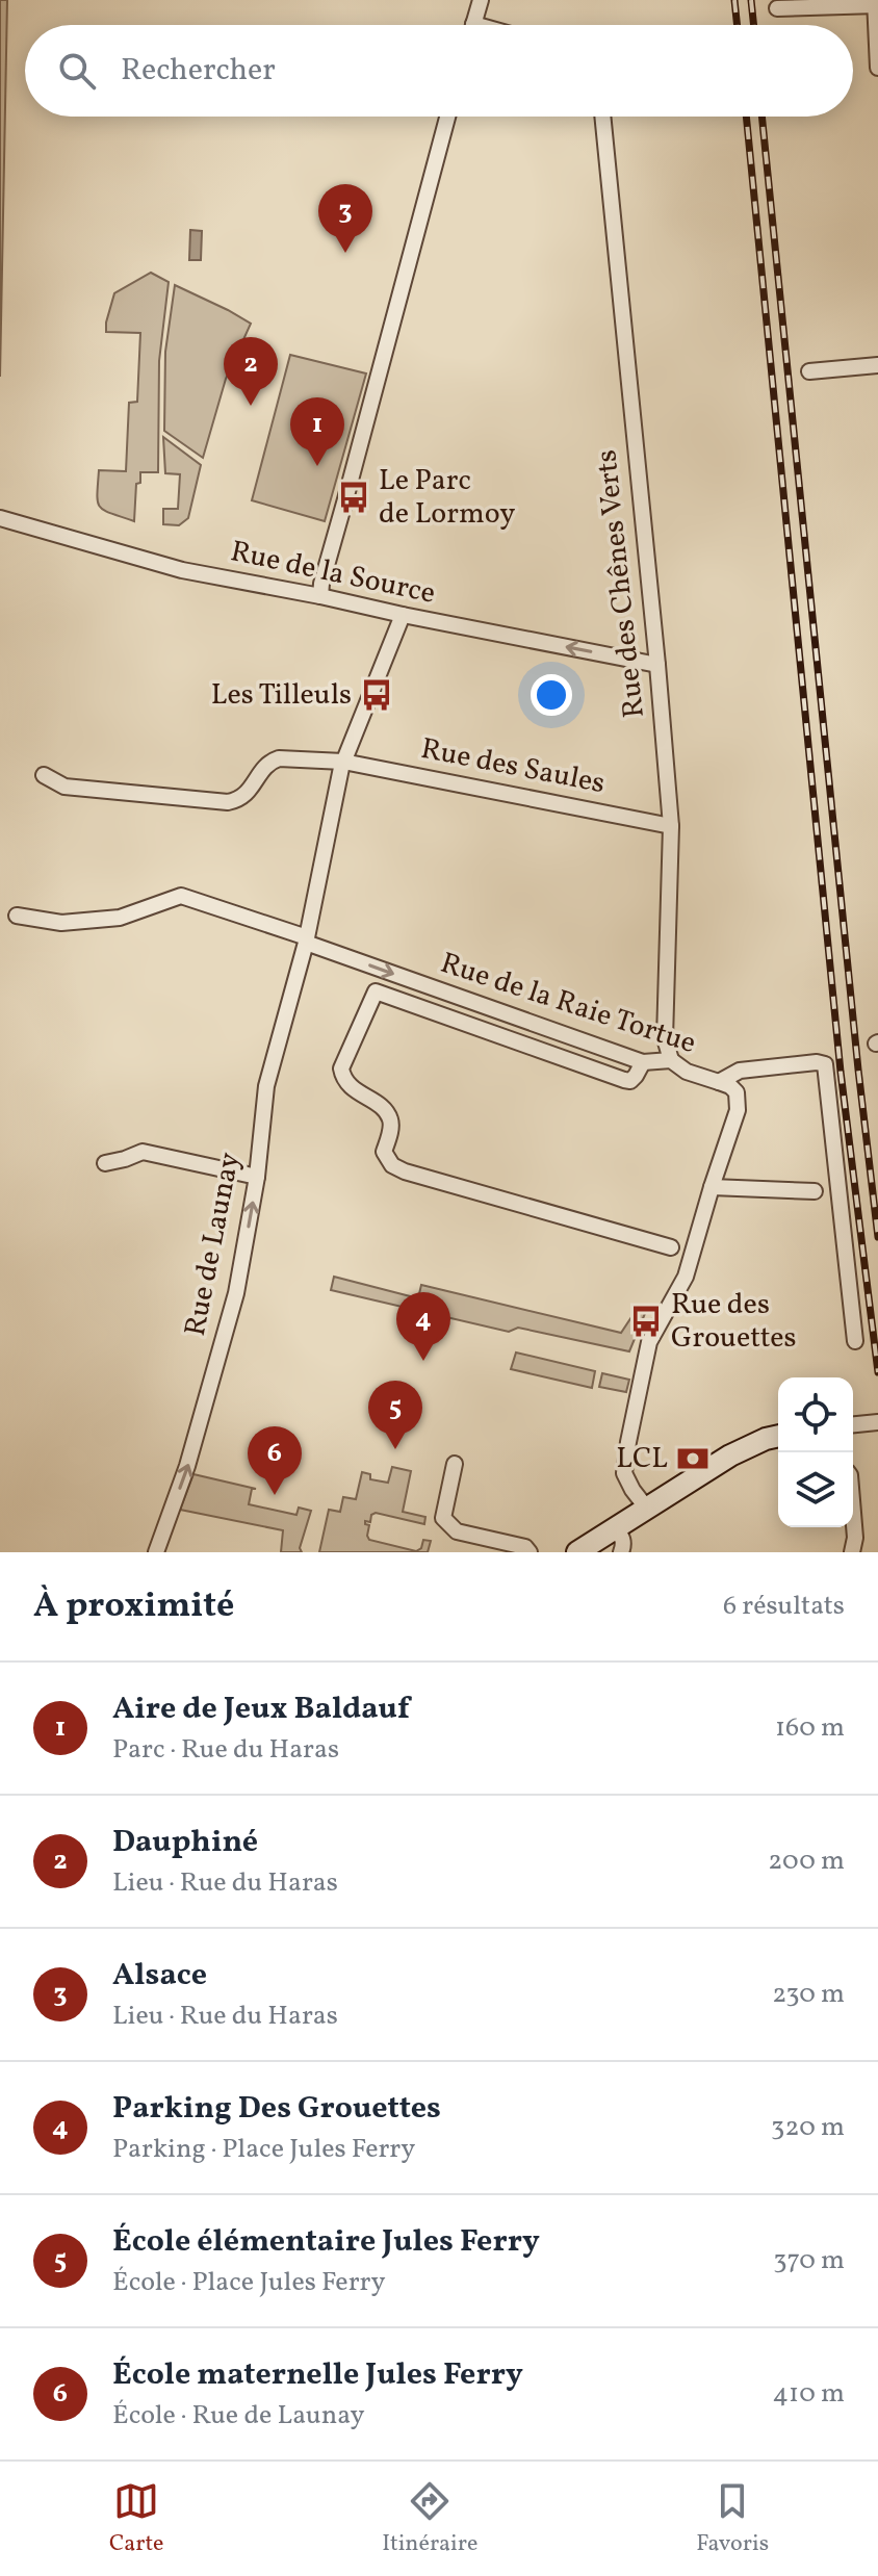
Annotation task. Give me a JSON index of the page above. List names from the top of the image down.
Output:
{
  "streets": {
    "street": [
      "Rue de la Source",
      "Rue des Chênes Verts",
      "Rue des Saules",
      "Rue de la Raie Tortue",
      "Rue de Launay"
    ]
  },
  "crossings": [
    ["Rue de la Source", "Rue des Chênes Verts"],
    ["Rue de la Source", "Rue de Launay"],
    ["Rue des Chênes Verts", "Rue des Saules"],
    ["Rue des Chênes Verts", "Rue de la Raie Tortue"],
    ["Rue des Saules", "Rue de Launay"],
    ["Rue de la Raie Tortue", "Rue de Launay"]
  ],
  "one_way": ["Rue de la Source", "Rue de Launay"],
  "places": {
    "bus stop": ["Le Parc de Lormoy", "Les Tilleuls", "Rue des Grouettes"],
    "bank": ["LCL"]
  },
  "page": {
    "search": "Rechercher",
    "pins": [
      "3",
      "2",
      "1",
      "4",
      "5",
      "6"
    ],
    "heading": ["À proximité", "6 résultats"],
    "list": [
      {
        "mark": "1",
        "name": "Aire de Jeux Baldauf",
        "note": "Parc · Rue du Haras",
        "value": "160 m"
      },
      {
        "mark": "2",
        "name": "Dauphiné",
        "note": "Lieu · Rue du Haras",
        "value": "200 m"
      },
      {
        "mark": "3",
        "name": "Alsace",
        "note": "Lieu · Rue du Haras",
        "value": "230 m"
      },
      {
        "mark": "4",
        "name": "Parking Des Grouettes",
        "note": "Parking · Place Jules Ferry",
        "value": "320 m"
      },
      {
        "mark": "5",
        "name": "École élémentaire Jules Ferry",
        "note": "École · Place Jules Ferry",
        "value": "370 m"
      },
      {
        "mark": "6",
        "name": "École maternelle Jules Ferry",
        "note": "École · Rue de Launay",
        "value": "410 m"
      }
    ],
    "nav": ["Carte", "Itinéraire", "Favoris"]
  }
}
